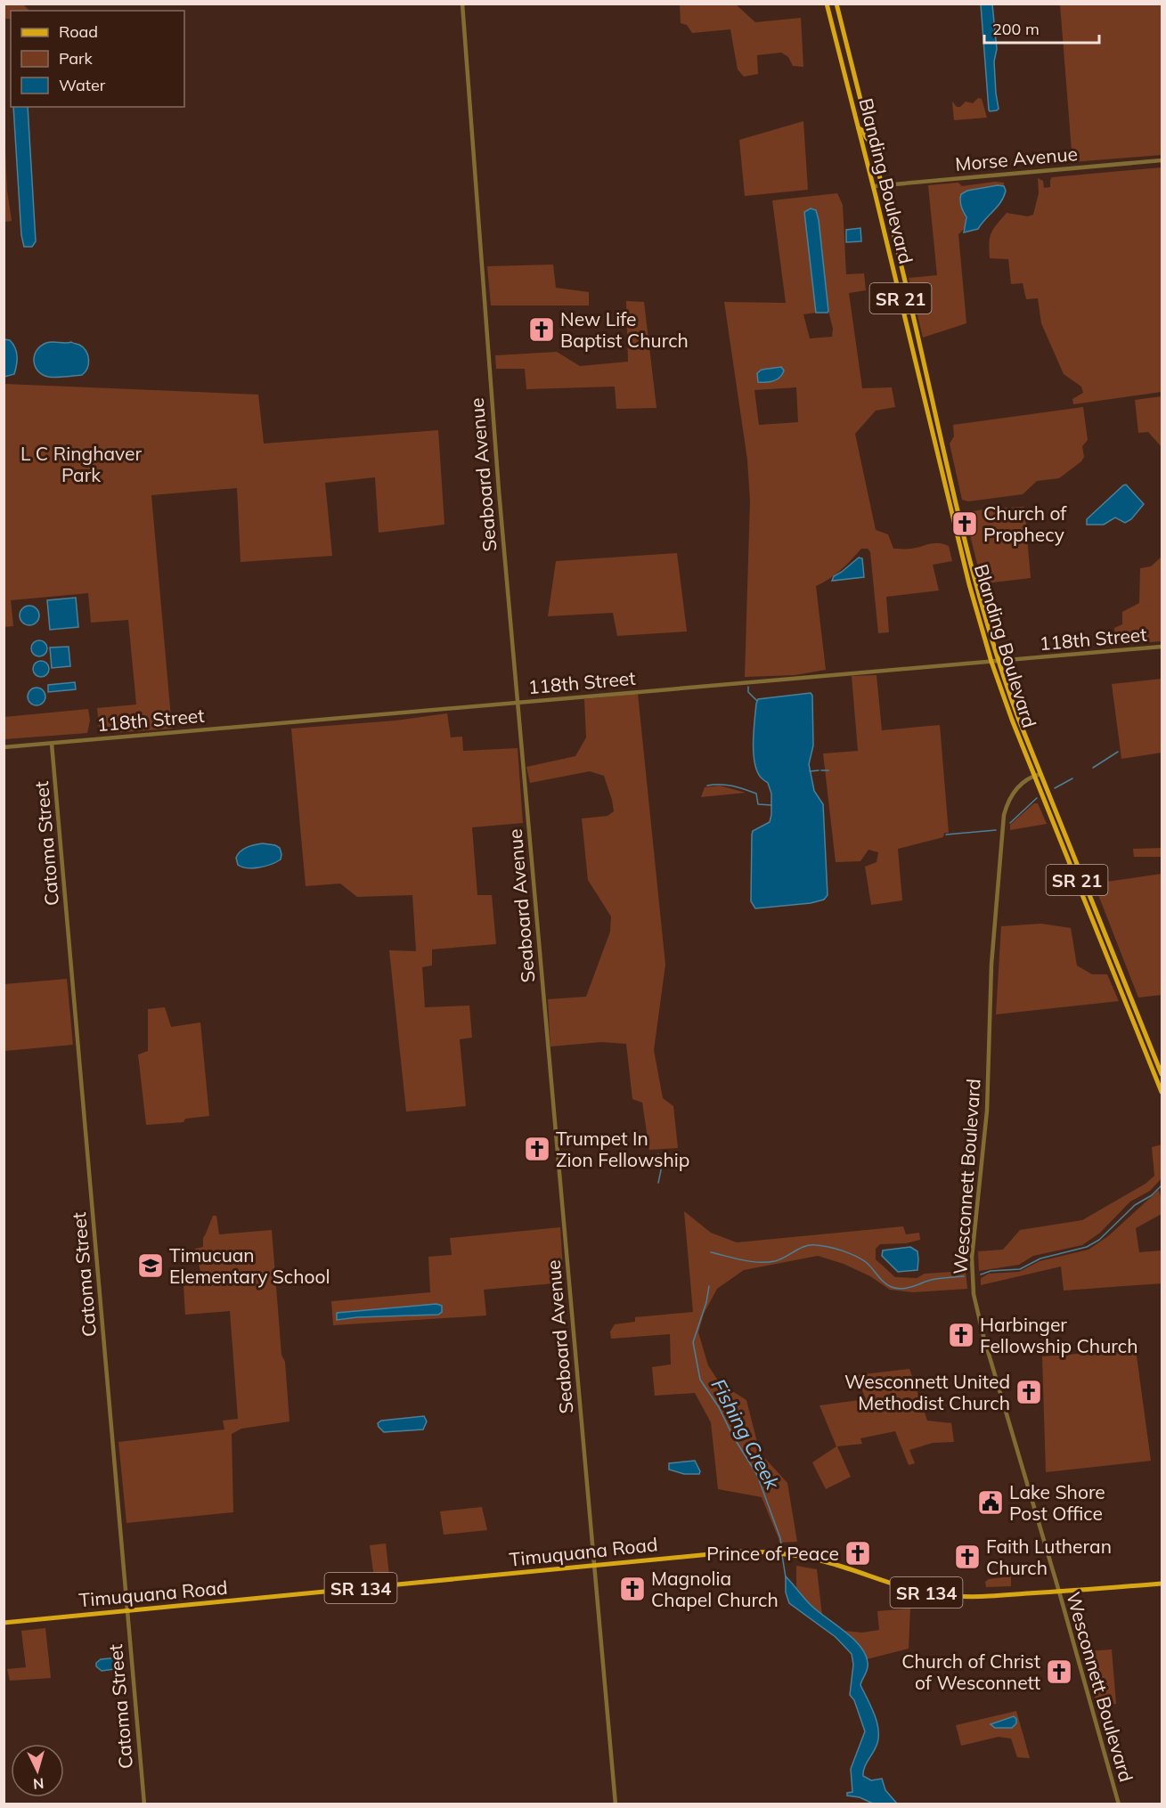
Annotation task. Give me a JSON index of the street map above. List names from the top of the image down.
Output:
{
  "streets": {
    "main road": [
      "Blanding Boulevard",
      "SR 21",
      "Timuquana Road",
      "SR 134"
    ],
    "street": [
      "Morse Avenue",
      "Seaboard Avenue",
      "118th Street",
      "Catoma Street",
      "Wesconnett Boulevard"
    ]
  },
  "crossings": [
    ["Morse Avenue", "Blanding Boulevard"],
    ["Blanding Boulevard", "118th Street"],
    ["Blanding Boulevard", "Wesconnett Boulevard"],
    ["Seaboard Avenue", "118th Street"],
    ["Seaboard Avenue", "Timuquana Road"],
    ["118th Street", "Catoma Street"],
    ["Catoma Street", "Timuquana Road"],
    ["Wesconnett Boulevard", "Timuquana Road"]
  ],
  "water": ["Fishing Creek"],
  "parks": ["L C Ringhaver Park"],
  "places": {
    "church": [
      "New Life Baptist Church",
      "Church of Prophecy",
      "Trumpet In Zion Fellowship",
      "Harbinger Fellowship Church",
      "Wesconnett United Methodist Church",
      "Prince of Peace",
      "Faith Lutheran Church",
      "Magnolia Chapel Church",
      "Church of Christ of Wesconnett"
    ],
    "school or university": ["Timucuan Elementary School"],
    "public building": ["Lake Shore Post Office"]
  },
  "legend": ["Road", "Park", "Water"],
  "scale_bar": "200 m",
  "north": "bottom"
}
